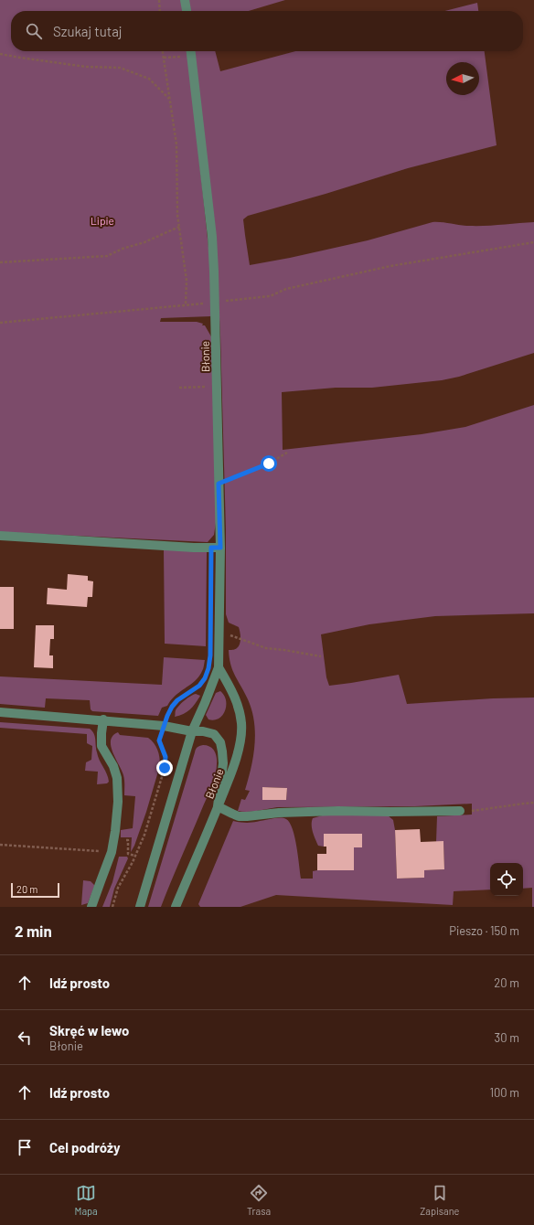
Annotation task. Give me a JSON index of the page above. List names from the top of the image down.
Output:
{
  "streets": {
    "street": ["Błonie"]
  },
  "parks": ["Lipie"],
  "scale_bar": "20 m",
  "north": "left",
  "page": {
    "search": "Szukaj tutaj",
    "scale": "20 m",
    "heading": ["2 min", "Pieszo · 150 m"],
    "list": [
      ["Idź prosto", "20 m"],
      ["Skręć w lewo", "Błonie", "30 m"],
      ["Idź prosto", "100 m"],
      "Cel podróży"
    ],
    "nav": ["Mapa", "Trasa", "Zapisane"]
  }
}
